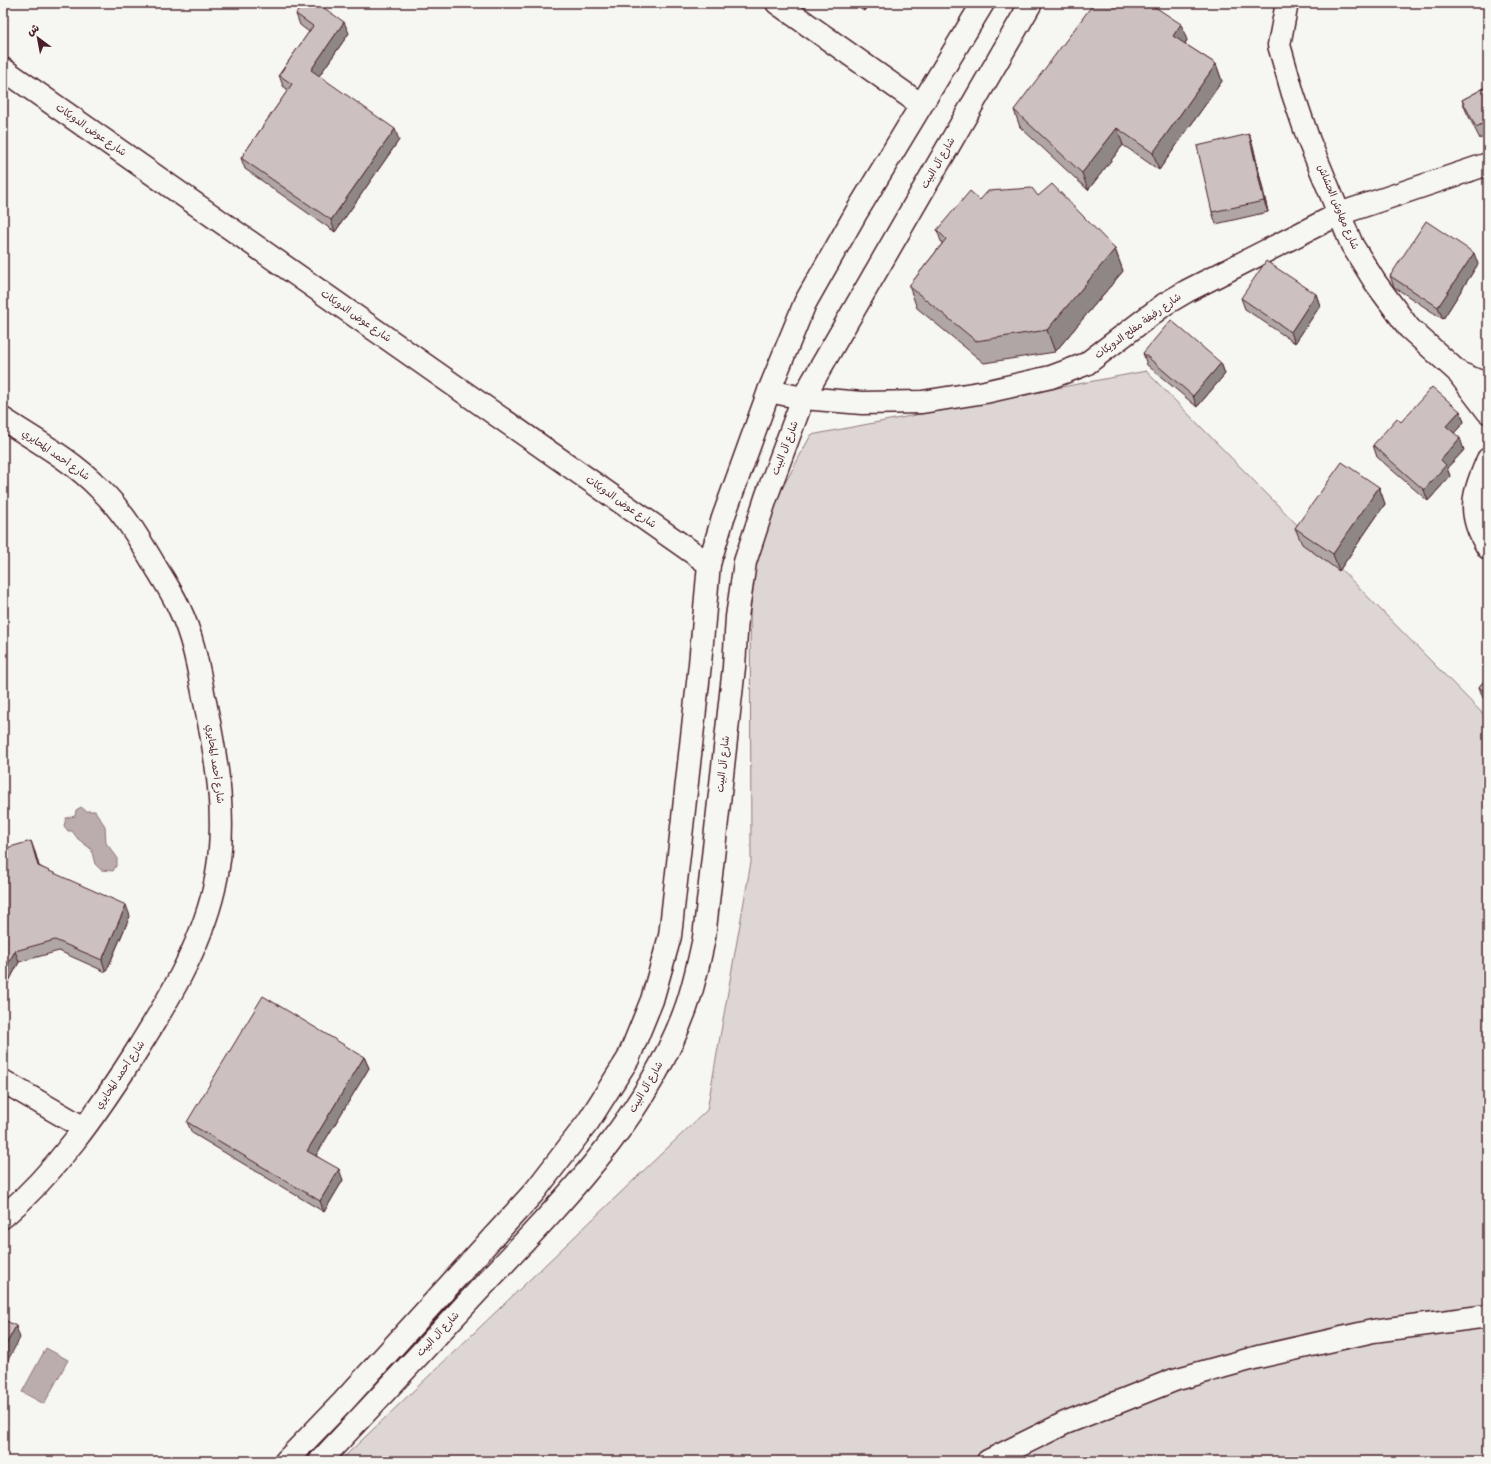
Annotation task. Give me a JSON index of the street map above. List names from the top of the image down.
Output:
{
  "streets": {
    "street": [
      "شارع عوض الدويكات",
      "شارع آل البيت",
      "شارع مهاوش الحشاش",
      "شارع رفيفة مفلح الدويكات",
      "شارع أحمد المحايري"
    ]
  },
  "crossings": [
    ["شارع آل البيت", "شارع رفيفة مفلح الدويكات"],
    ["شارع مهاوش الحشاش", "شارع رفيفة مفلح الدويكات"]
  ],
  "north": "top left"
}
